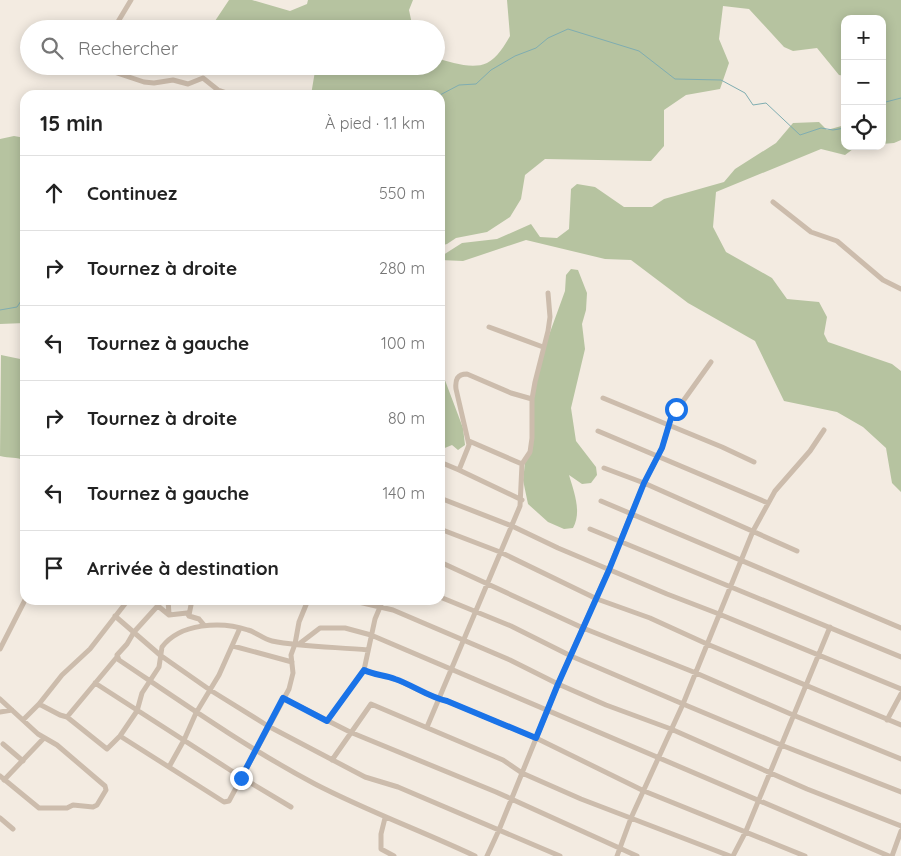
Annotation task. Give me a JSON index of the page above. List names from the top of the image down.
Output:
{
  "page": {
    "map_buttons": ["+", "−"],
    "search": "Rechercher",
    "heading": ["15 min", "À pied · 1.1 km"],
    "list": [
      ["Continuez", "550 m"],
      ["Tournez à droite", "280 m"],
      ["Tournez à gauche", "100 m"],
      ["Tournez à droite", "80 m"],
      ["Tournez à gauche", "140 m"],
      "Arrivée à destination"
    ]
  }
}
